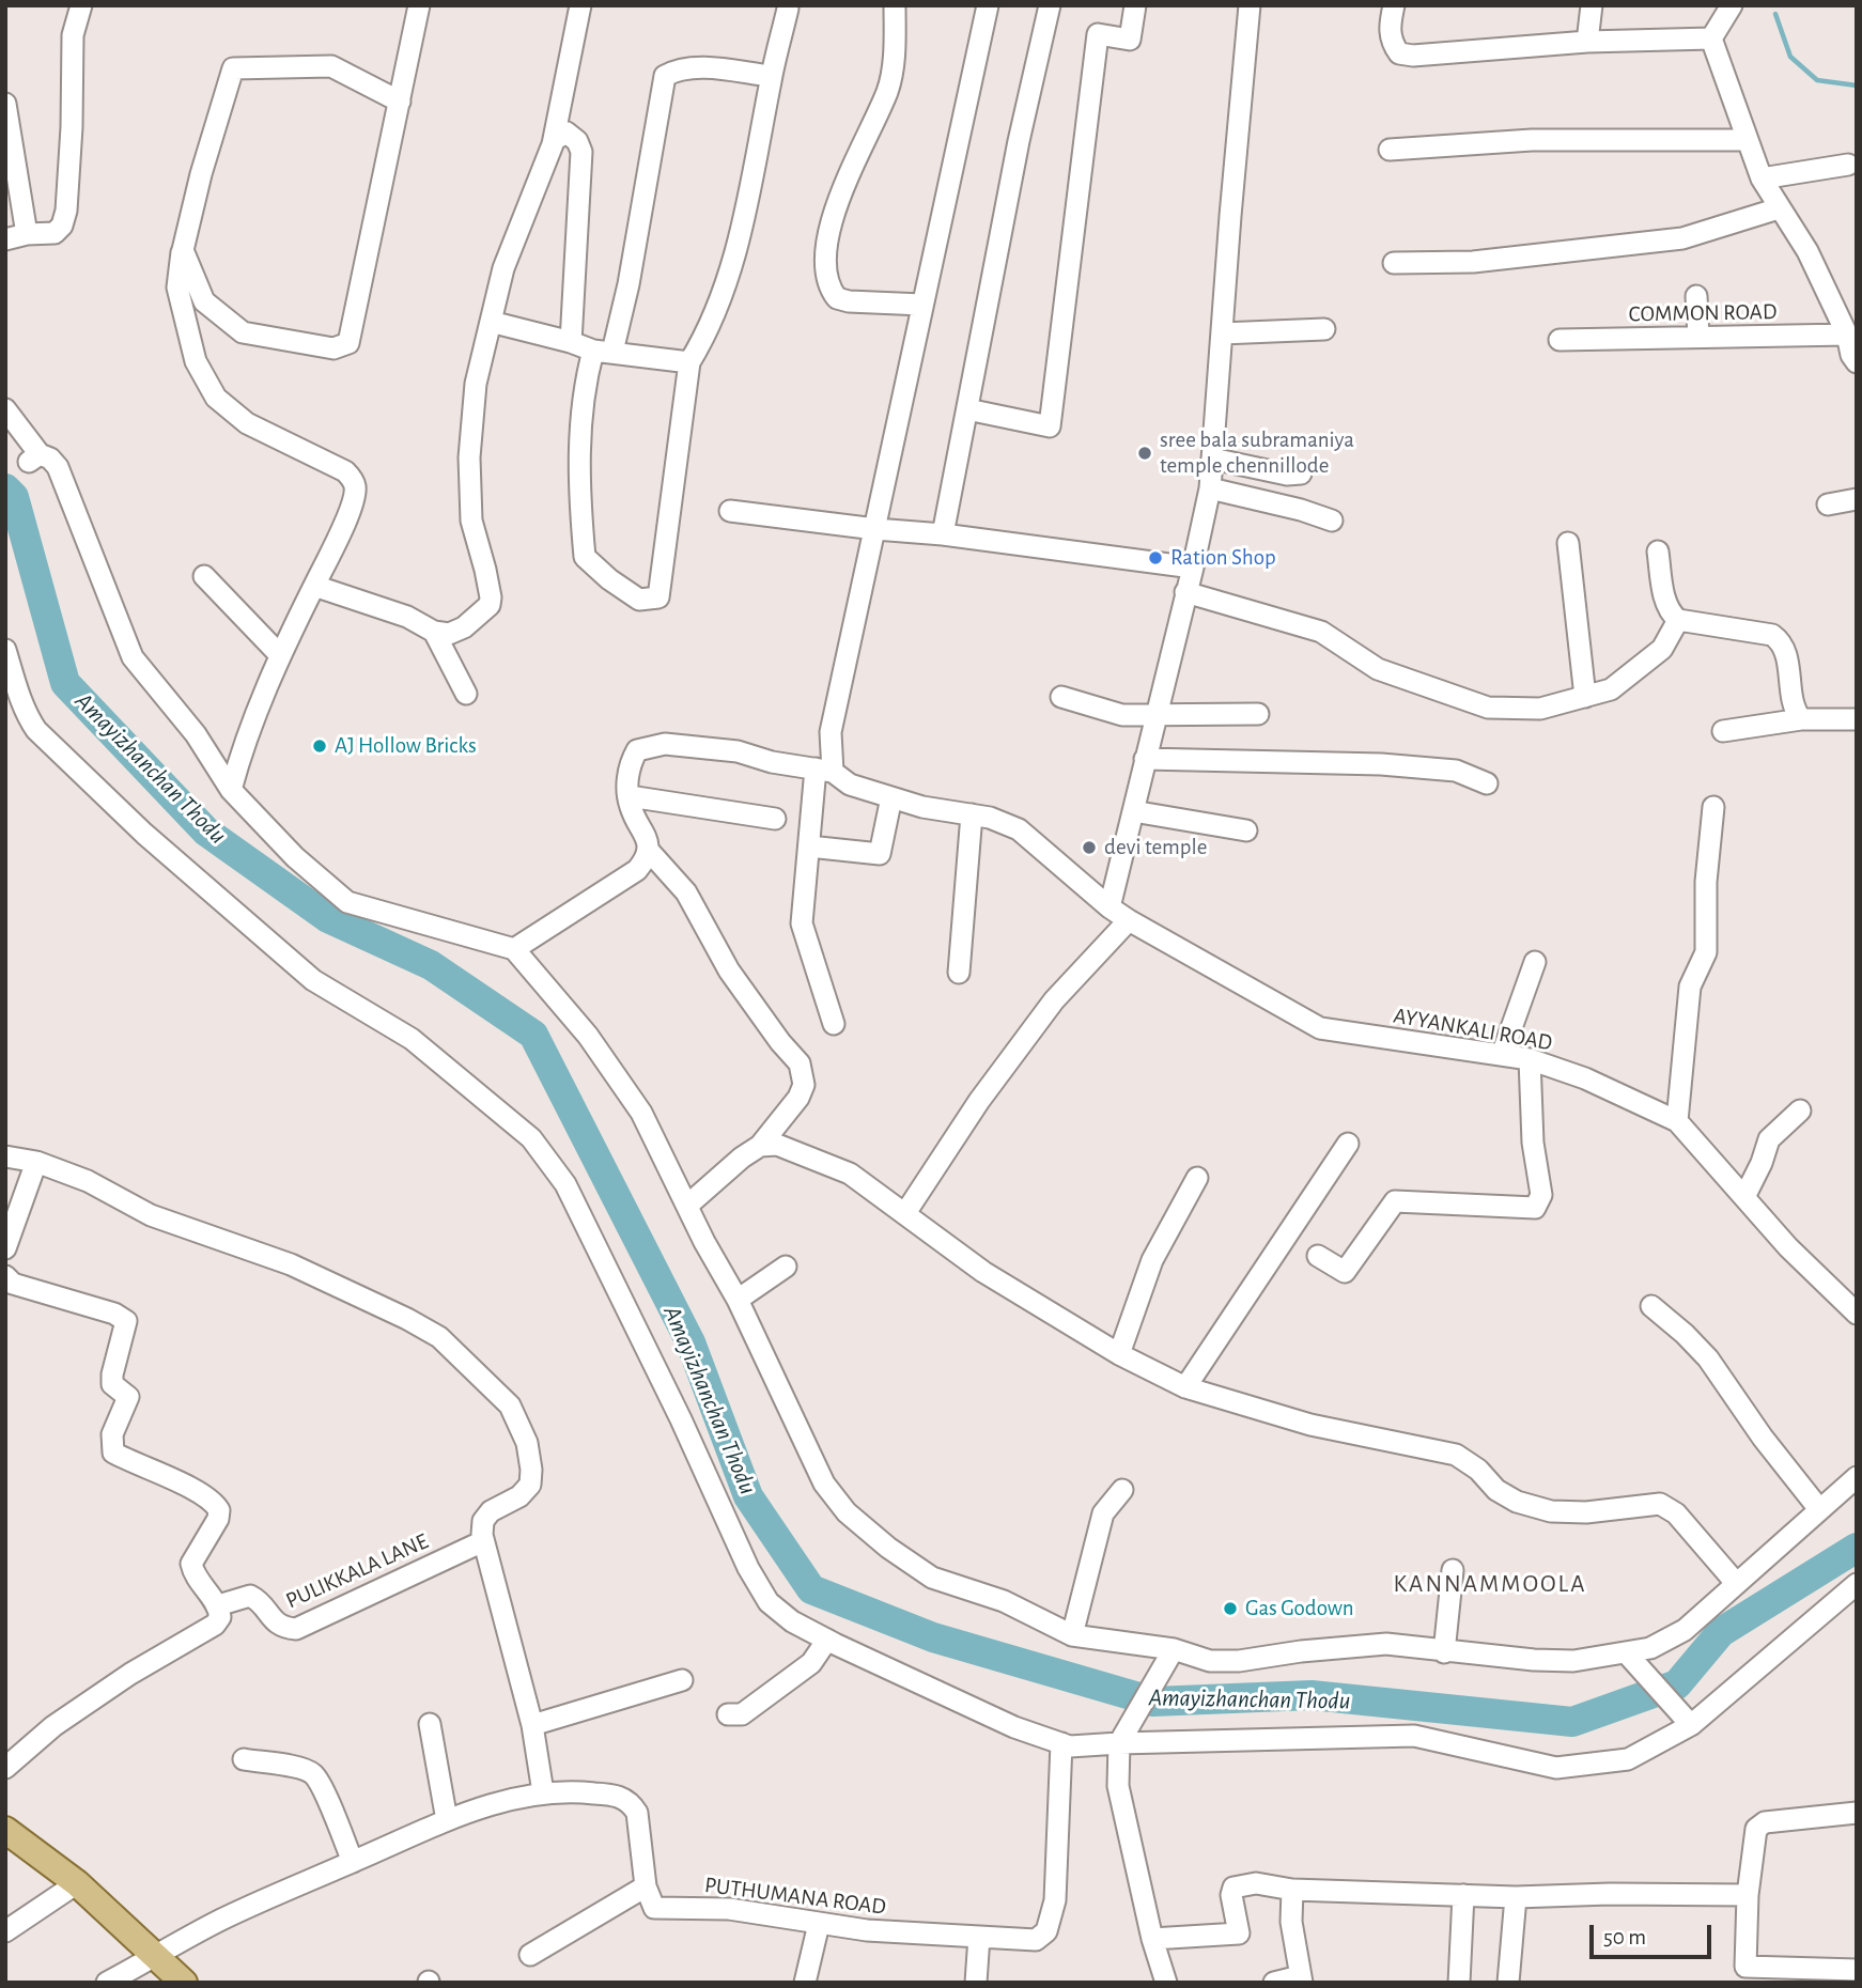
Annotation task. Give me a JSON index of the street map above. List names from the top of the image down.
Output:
{
  "streets": {
    "street": [
      "COMMON ROAD",
      "AYYANKALI ROAD",
      "PULIKKALA LANE",
      "PUTHUMANA ROAD"
    ]
  },
  "districts": ["KANNAMMOOLA"],
  "water": ["Amayizhanchan Thodu"],
  "places": [
    "sree bala subramaniya temple chennillode",
    "Ration Shop",
    "AJ Hollow Bricks",
    "devi temple",
    "Gas Godown"
  ],
  "scale_bar": "50 m"
}
